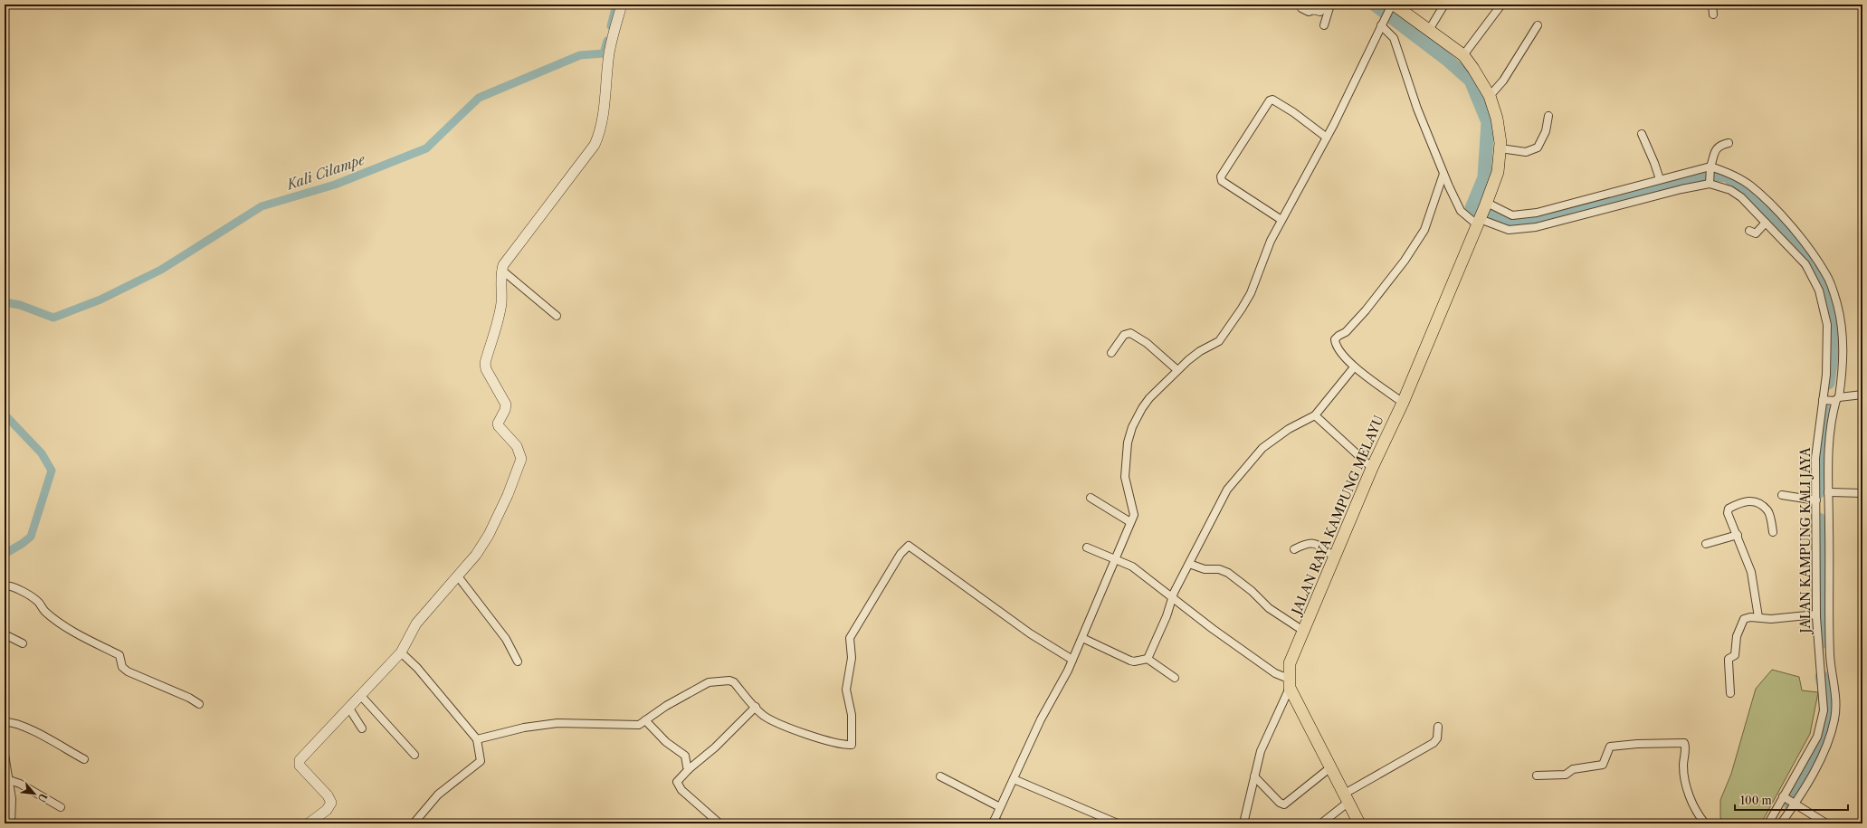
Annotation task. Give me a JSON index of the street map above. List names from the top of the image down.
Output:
{
  "streets": {
    "main road": ["JALAN RAYA KAMPUNG MELAYU"],
    "street": ["JALAN KAMPUNG KALI JAYA"]
  },
  "crossings": [
    ["JALAN RAYA KAMPUNG MELAYU", "JALAN KAMPUNG KALI JAYA"]
  ],
  "water": ["Kali Cilampe"],
  "scale_bar": "100 m",
  "north": "bottom right"
}
